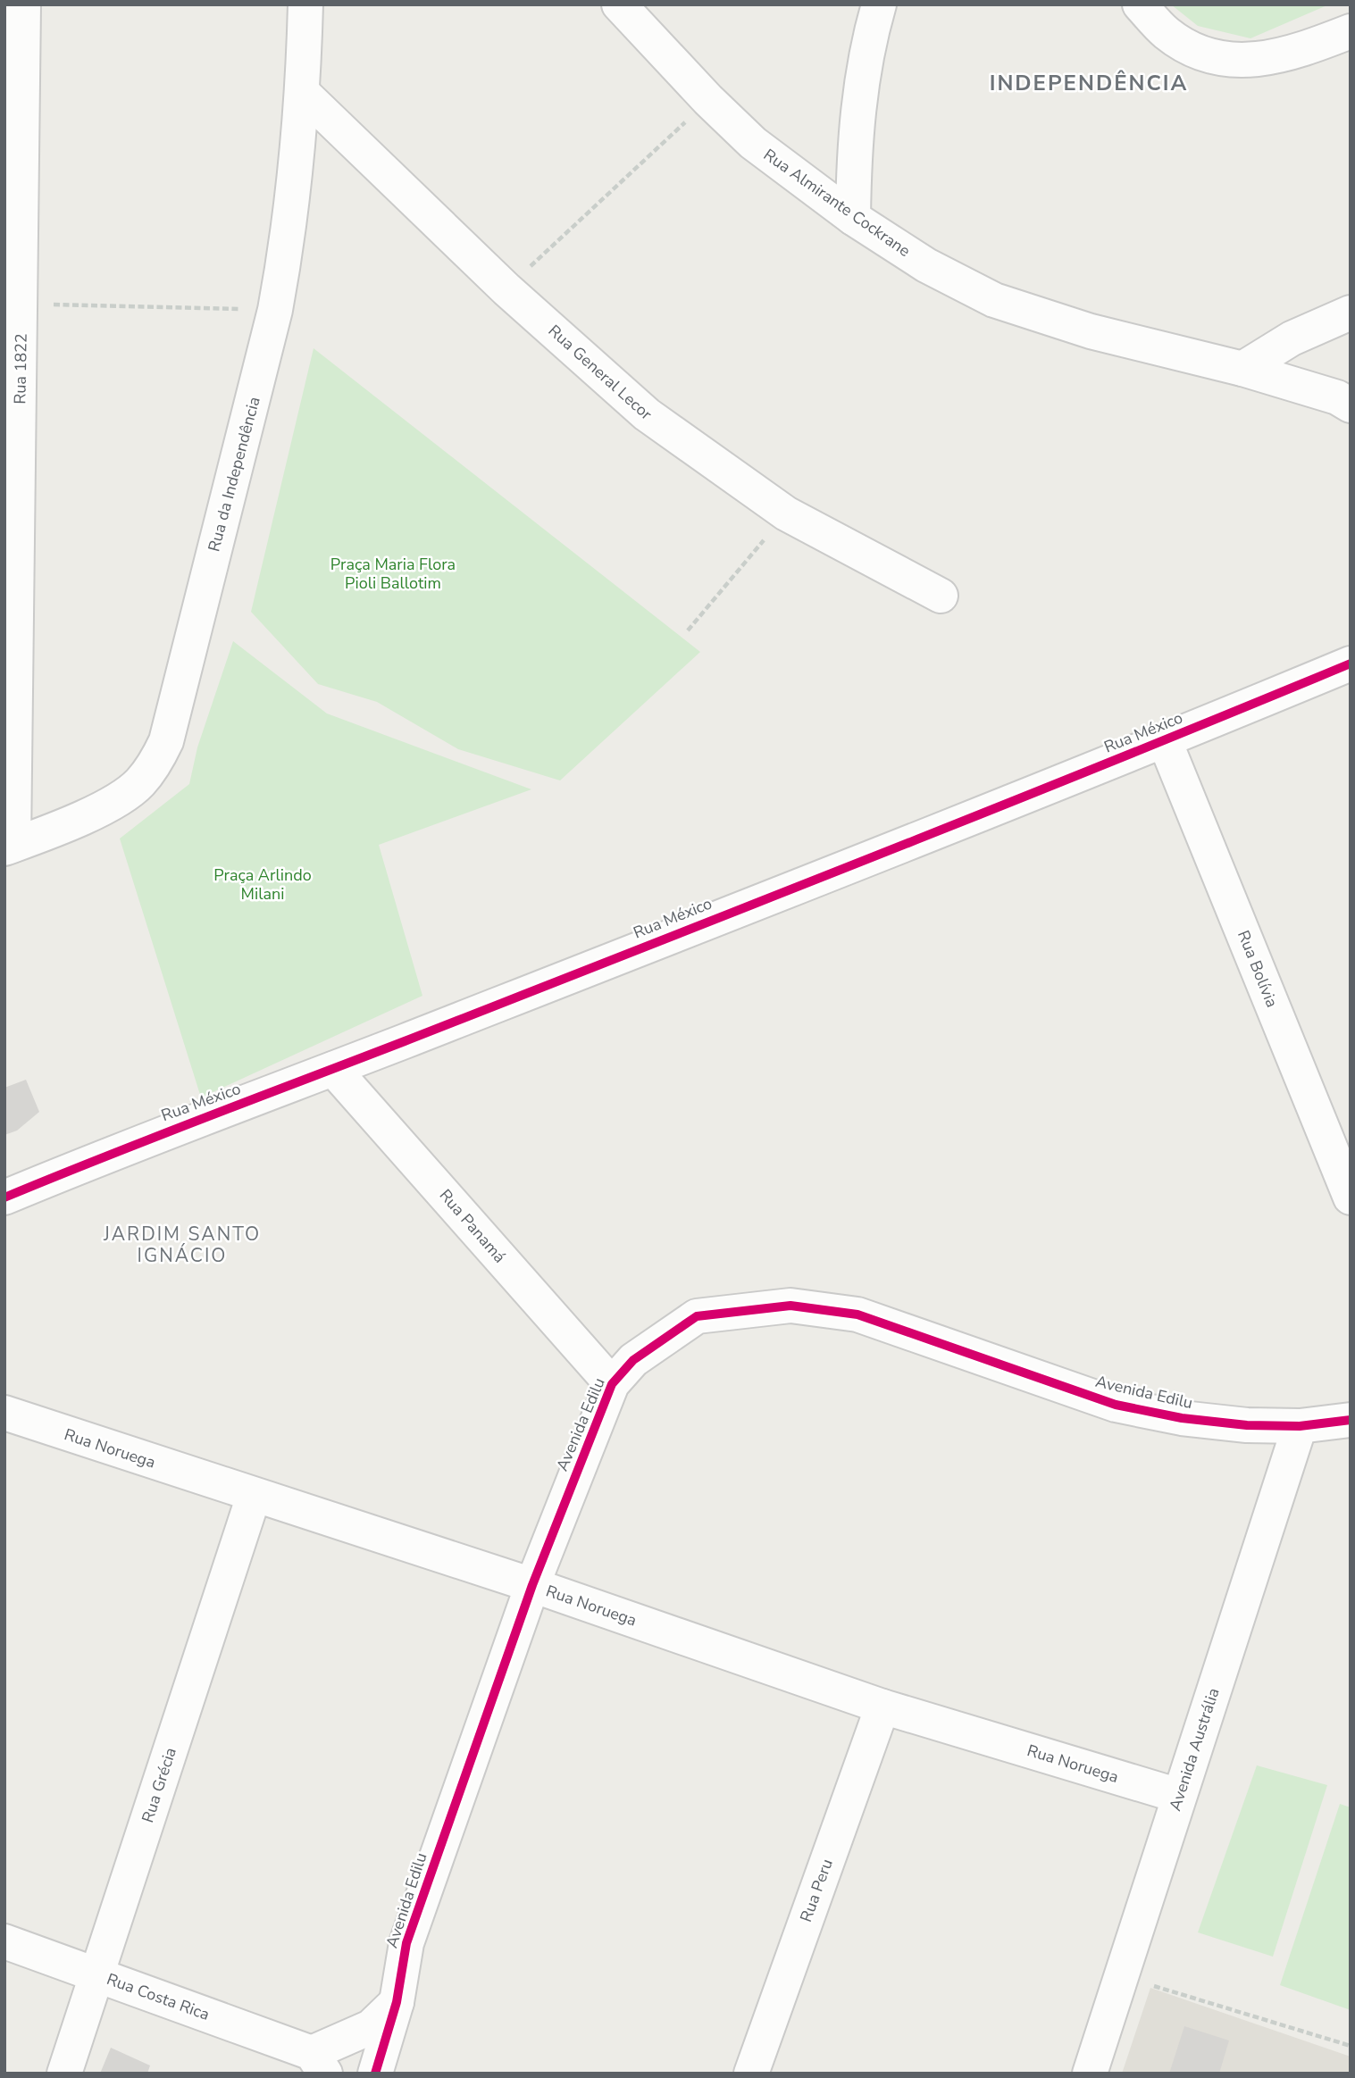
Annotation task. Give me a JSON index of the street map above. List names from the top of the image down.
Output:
{
  "streets": {
    "street": [
      "Rua Almirante Cockrane",
      "Rua 1822",
      "Rua General Lecor",
      "Rua da Independência",
      "Rua México",
      "Rua Bolívia",
      "Rua Panamá",
      "Avenida Edilu",
      "Rua Noruega",
      "Avenida Austrália",
      "Rua Grécia",
      "Rua Peru",
      "Rua Costa Rica"
    ]
  },
  "crossings": [
    ["Rua 1822", "Rua da Independência"],
    ["Rua General Lecor", "Rua da Independência"],
    ["Rua México", "Rua Bolívia"],
    ["Rua México", "Rua Panamá"],
    ["Rua Panamá", "Avenida Edilu"],
    ["Avenida Edilu", "Rua Noruega"],
    ["Avenida Edilu", "Avenida Austrália"],
    ["Avenida Edilu", "Rua Costa Rica"],
    ["Rua Noruega", "Avenida Austrália"],
    ["Rua Noruega", "Rua Grécia"],
    ["Rua Noruega", "Rua Peru"],
    ["Rua Grécia", "Rua Costa Rica"]
  ],
  "districts": ["INDEPENDÊNCIA", "JARDIM SANTO IGNÁCIO"],
  "parks": ["Praça Maria Flora Pioli Ballotim", "Praça Arlindo Milani"]
}
